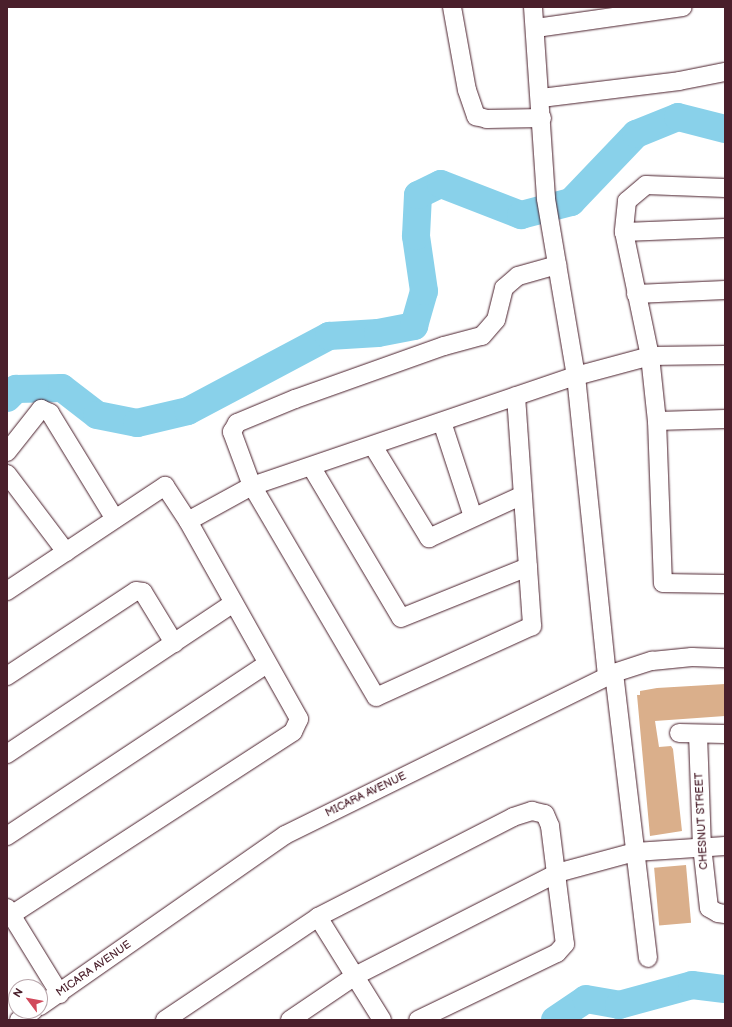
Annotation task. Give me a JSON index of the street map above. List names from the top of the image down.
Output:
{
  "streets": {
    "street": ["MICARA AVENUE", "CHESNUT STREET"]
  },
  "north": "top left"
}
